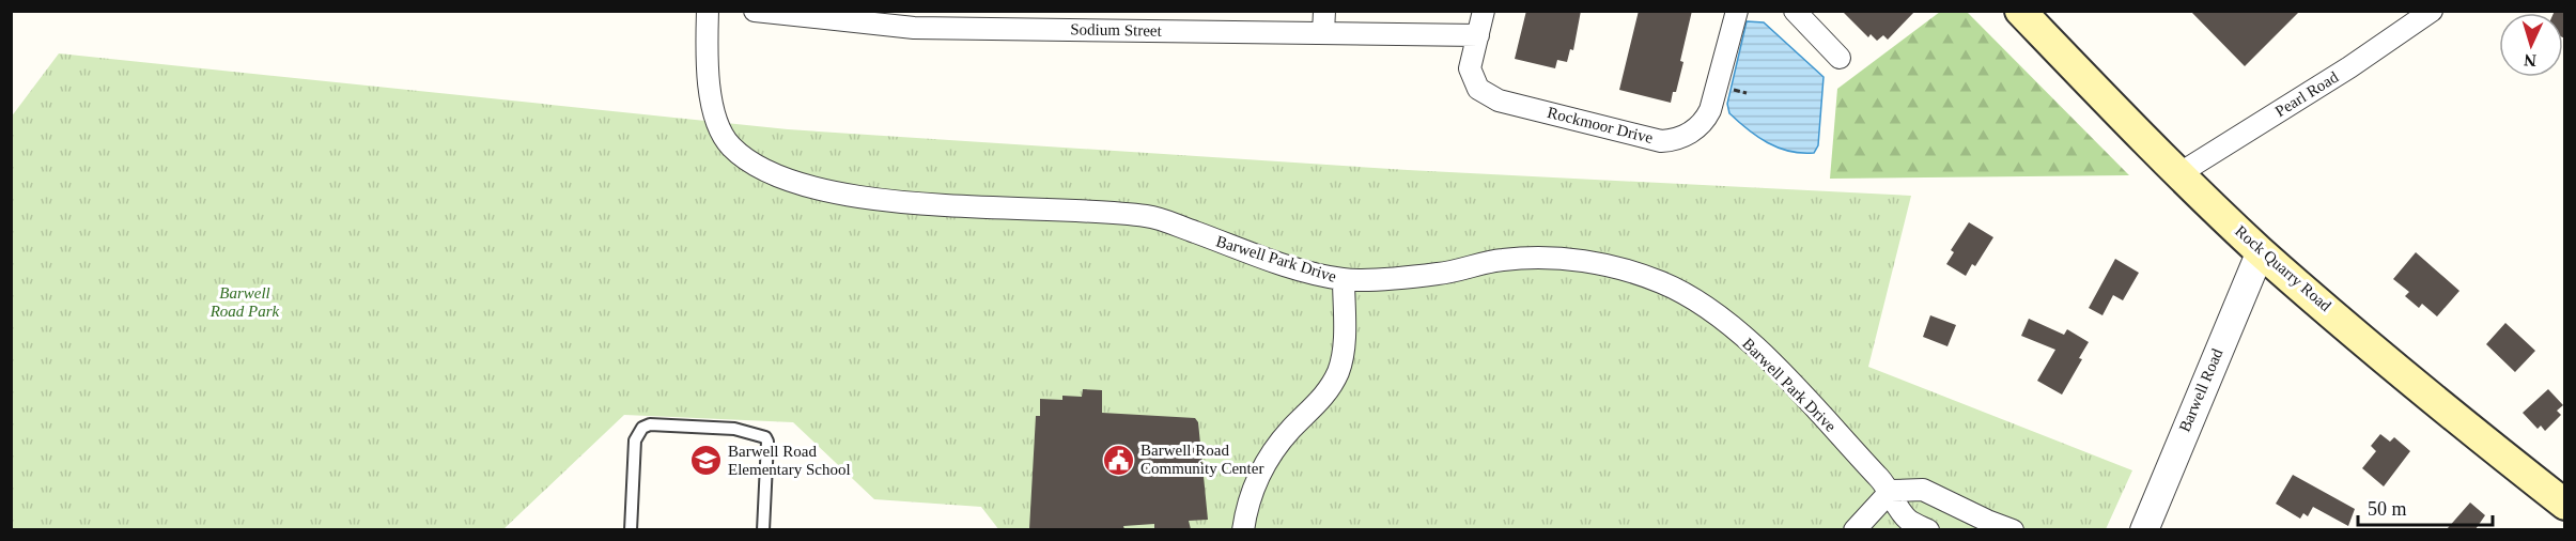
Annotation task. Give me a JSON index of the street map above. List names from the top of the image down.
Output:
{
  "streets": {
    "main road": ["Rock Quarry Road"],
    "street": [
      "Sodium Street",
      "Pearl Road",
      "Rockmoor Drive",
      "Barwell Park Drive",
      "Barwell Road"
    ]
  },
  "crossings": [
    ["Sodium Street", "Rockmoor Drive"],
    ["Pearl Road", "Rock Quarry Road"],
    ["Rock Quarry Road", "Barwell Road"]
  ],
  "parks": ["Barwell Road Park"],
  "places": {
    "public building": ["Barwell Road Community Center"],
    "school or university": ["Barwell Road Elementary School"]
  },
  "scale_bar": "50 m",
  "north": "bottom"
}
